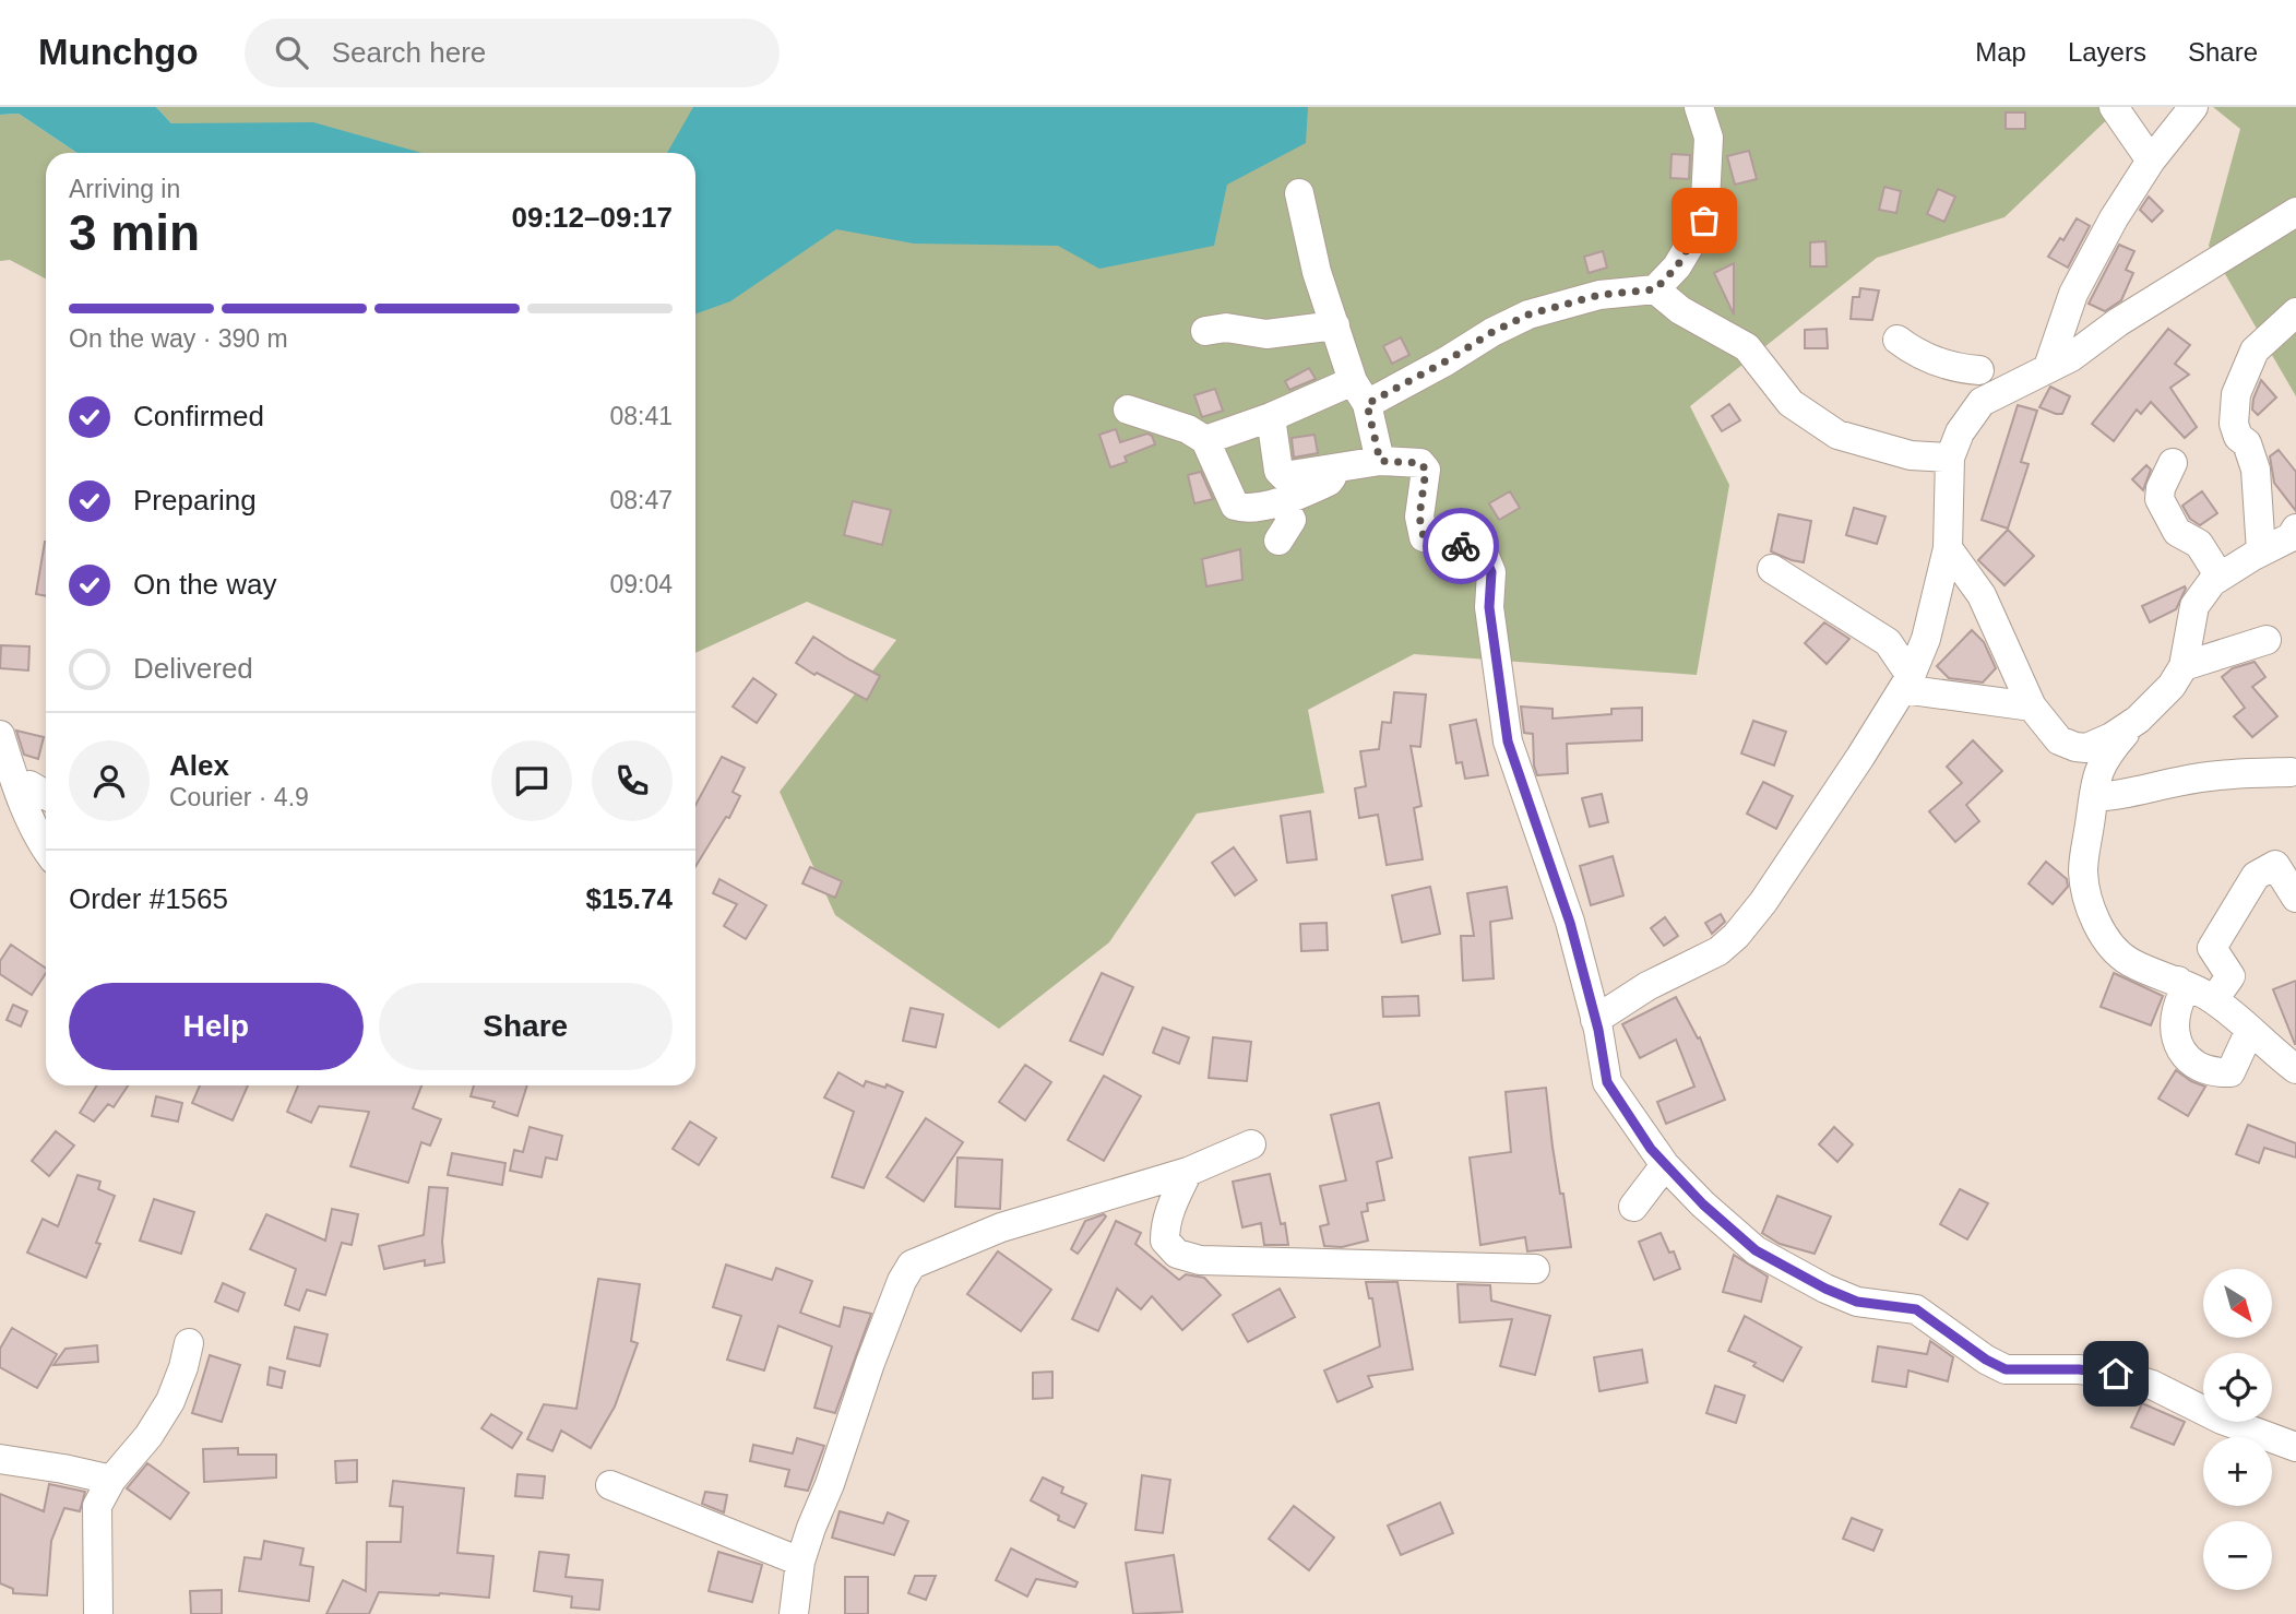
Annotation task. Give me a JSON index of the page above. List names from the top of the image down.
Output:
{
  "north": "bottom right",
  "page": {
    "header": "Munchgo",
    "search": "Search here",
    "nav": ["Map", "Layers", "Share"],
    "heading": ["3 min", "Arriving in", "09:12–09:17"],
    "panel": [
      "Alex",
      "Courier · 4.9",
      "Order #1565",
      "$15.74"
    ],
    "bar": "On the way · 390 m",
    "list": [
      ["Confirmed", "08:41"],
      ["Preparing", "08:47"],
      ["On the way", "09:04"],
      "Delivered"
    ],
    "buttons": ["Help", "Share"],
    "map_buttons": ["+", "−"]
  }
}
